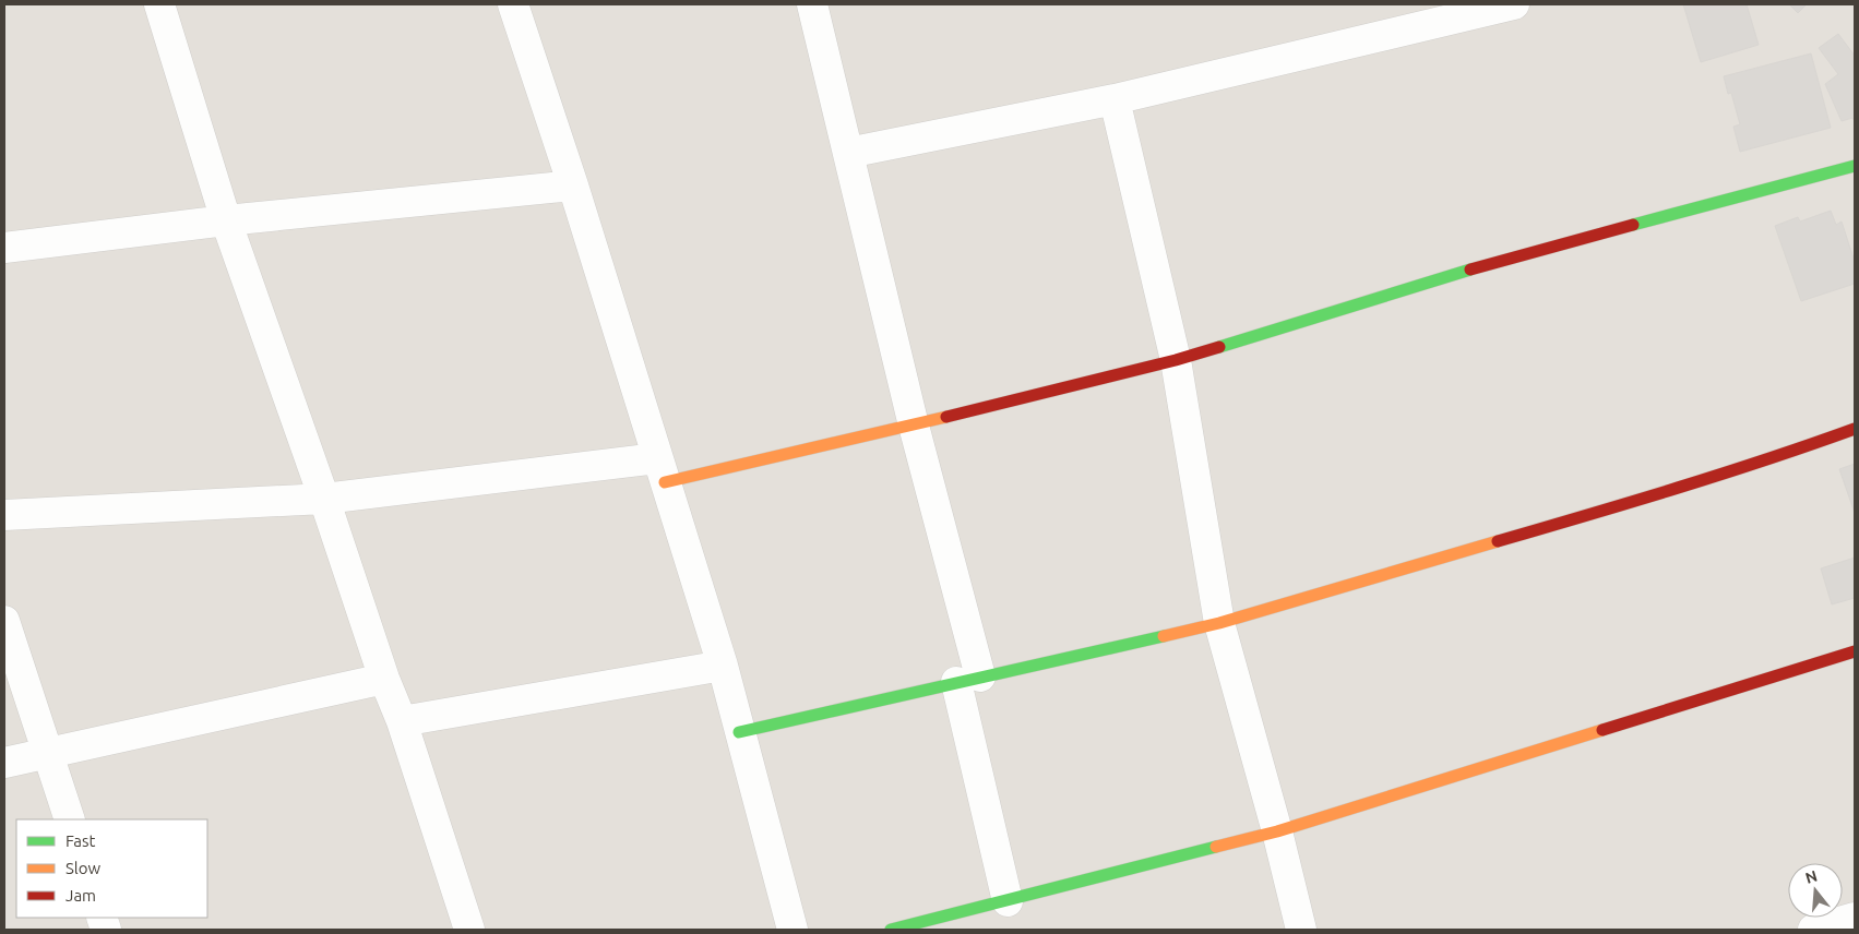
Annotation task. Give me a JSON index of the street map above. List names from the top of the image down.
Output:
{
  "legend": ["Fast", "Slow", "Jam"],
  "north": "top"
}
